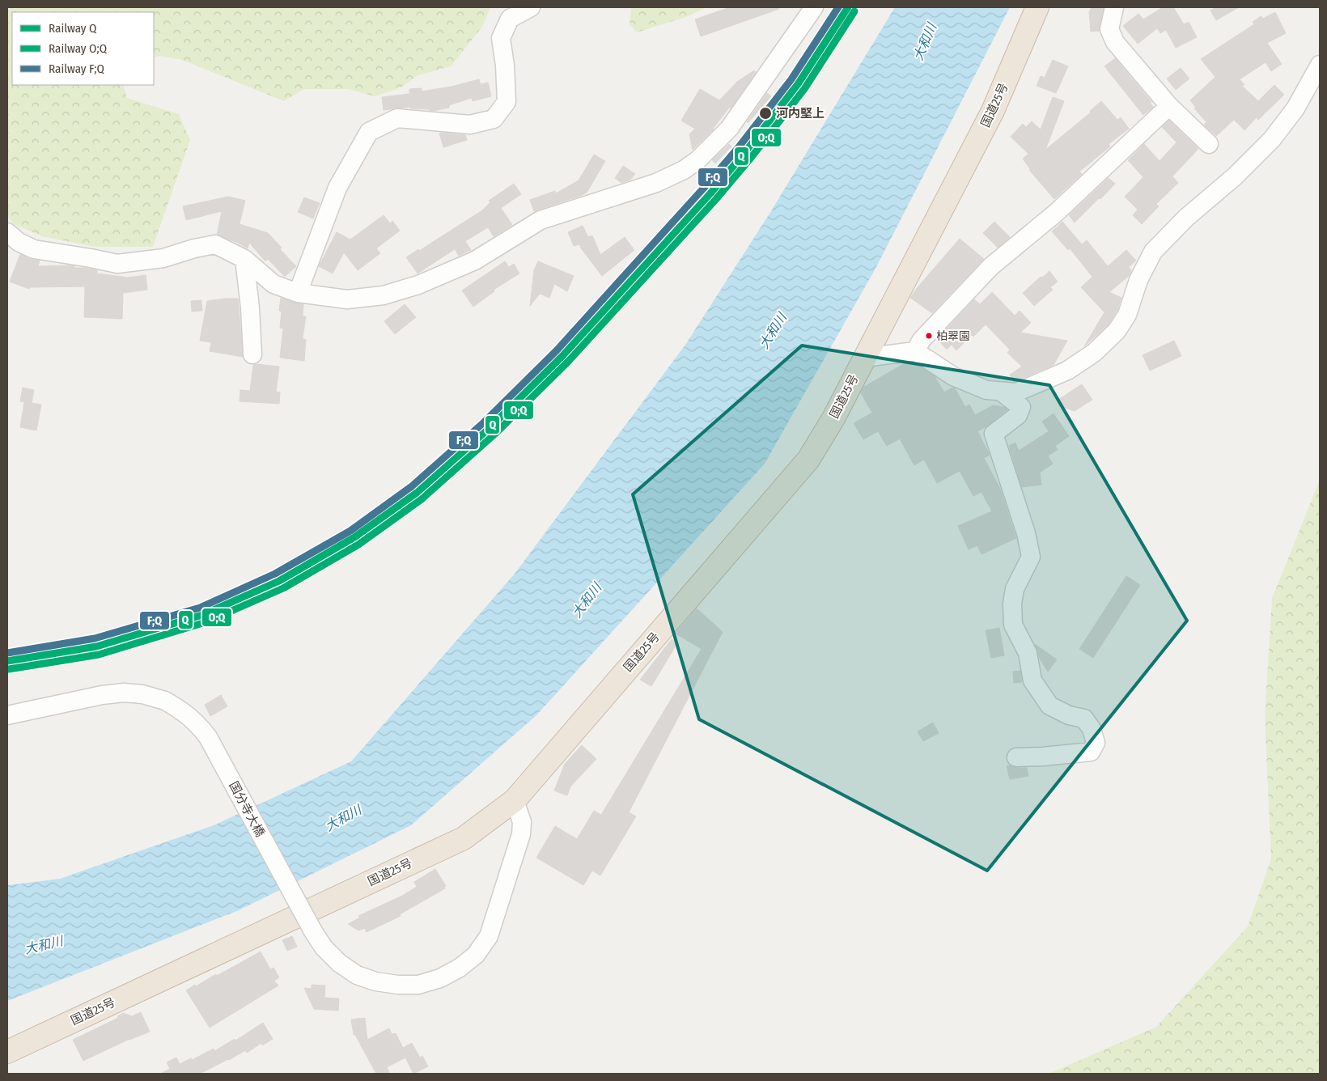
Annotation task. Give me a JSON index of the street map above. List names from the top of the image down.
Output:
{
  "streets": {
    "highway": ["国道25号"],
    "street": ["国分寺大橋"]
  },
  "crossings": [
    ["国道25号", "国分寺大橋"]
  ],
  "water": ["大和川"],
  "places": ["河内堅上", "柏翠園"],
  "lines": ["rail line Q", "rail line F;Q", "rail line O;Q"],
  "legend": ["Railway Q", "Railway O;Q", "Railway F;Q"]
}
